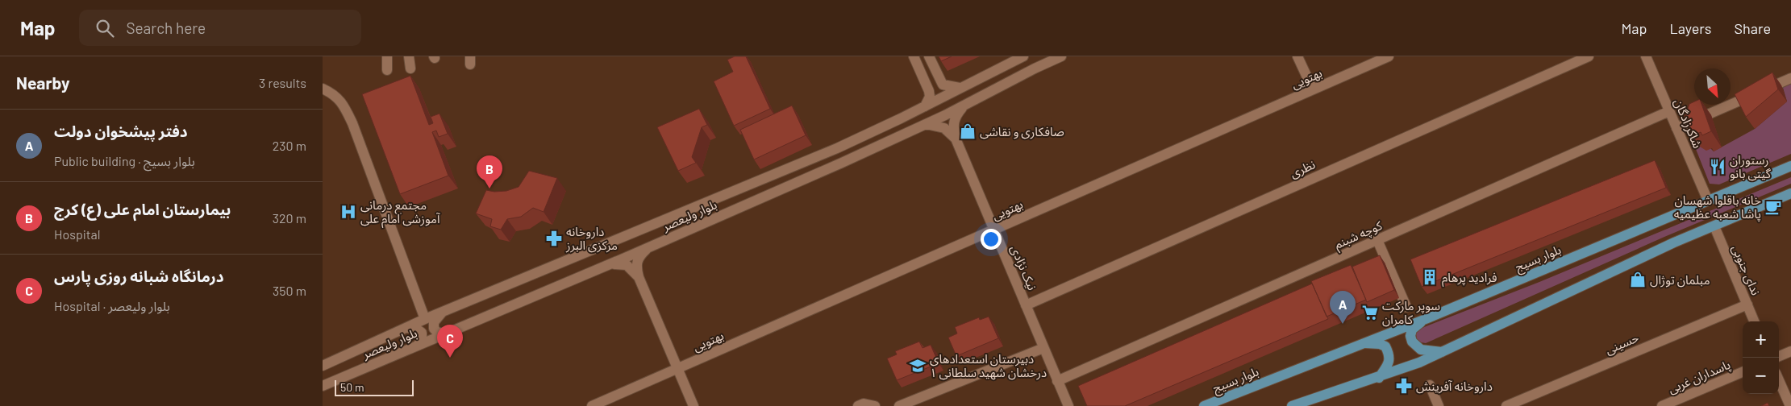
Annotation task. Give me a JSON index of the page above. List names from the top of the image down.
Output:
{
  "streets": {
    "main road": ["بلوار بسیج"],
    "street": [
      "بهتویی",
      "شاکرزادگان",
      "نظری",
      "بلوار ولیعصر",
      "کوچه شبنم",
      "نیک نژادی",
      "ندای جنوبی",
      "حسینی",
      "پاسداران غربی"
    ]
  },
  "crossings": [
    ["بهتویی", "نیک نژادی"],
    ["شاکرزادگان", "کوچه شبنم"],
    ["شاکرزادگان", "بلوار بسیج"],
    ["نظری", "نیک نژادی"],
    ["کوچه شبنم", "نیک نژادی"],
    ["ندای جنوبی", "حسینی"]
  ],
  "places": {
    "shop": ["صافکاری و نقاشی", "مبلمان توژال"],
    "restaurant": ["رستوران گیتی بانو"],
    "cafe": ["خانه باقلوا شهسان پاشا شعبه عظیمیه"],
    "hospital": ["مجتمع درمانی آموزشی امام علی"],
    "pharmacy": ["داروخانه مرکزی البرز", "داروخانه آفرینش"],
    "building": ["فرادید پرهام"],
    "supermarket": ["سوپر مارکت کامران"],
    "school or university": ["دبیرستان استعدادهای درخشان شهید سلطانی ۱"]
  },
  "scale_bar": "50 m",
  "north": "bottom right",
  "page": {
    "header": "Map",
    "search": "Search here",
    "nav": ["Map", "Layers", "Share"],
    "heading": ["Nearby", "3 results"],
    "list": [
      {
        "mark": "A",
        "name": "دفتر پیشخوان دولت",
        "note": "Public building · بلوار بسیج",
        "value": "230 m"
      },
      {
        "mark": "B",
        "name": "بیمارستان امام علی (ع) کرج",
        "note": "Hospital",
        "value": "320 m"
      },
      {
        "mark": "C",
        "name": "درمانگاه شبانه روزی پارس",
        "note": "Hospital · بلوار ولیعصر",
        "value": "350 m"
      }
    ],
    "pins": ["B", "A", "C"],
    "map_buttons": ["+", "−"],
    "scale": "50 m"
  }
}
